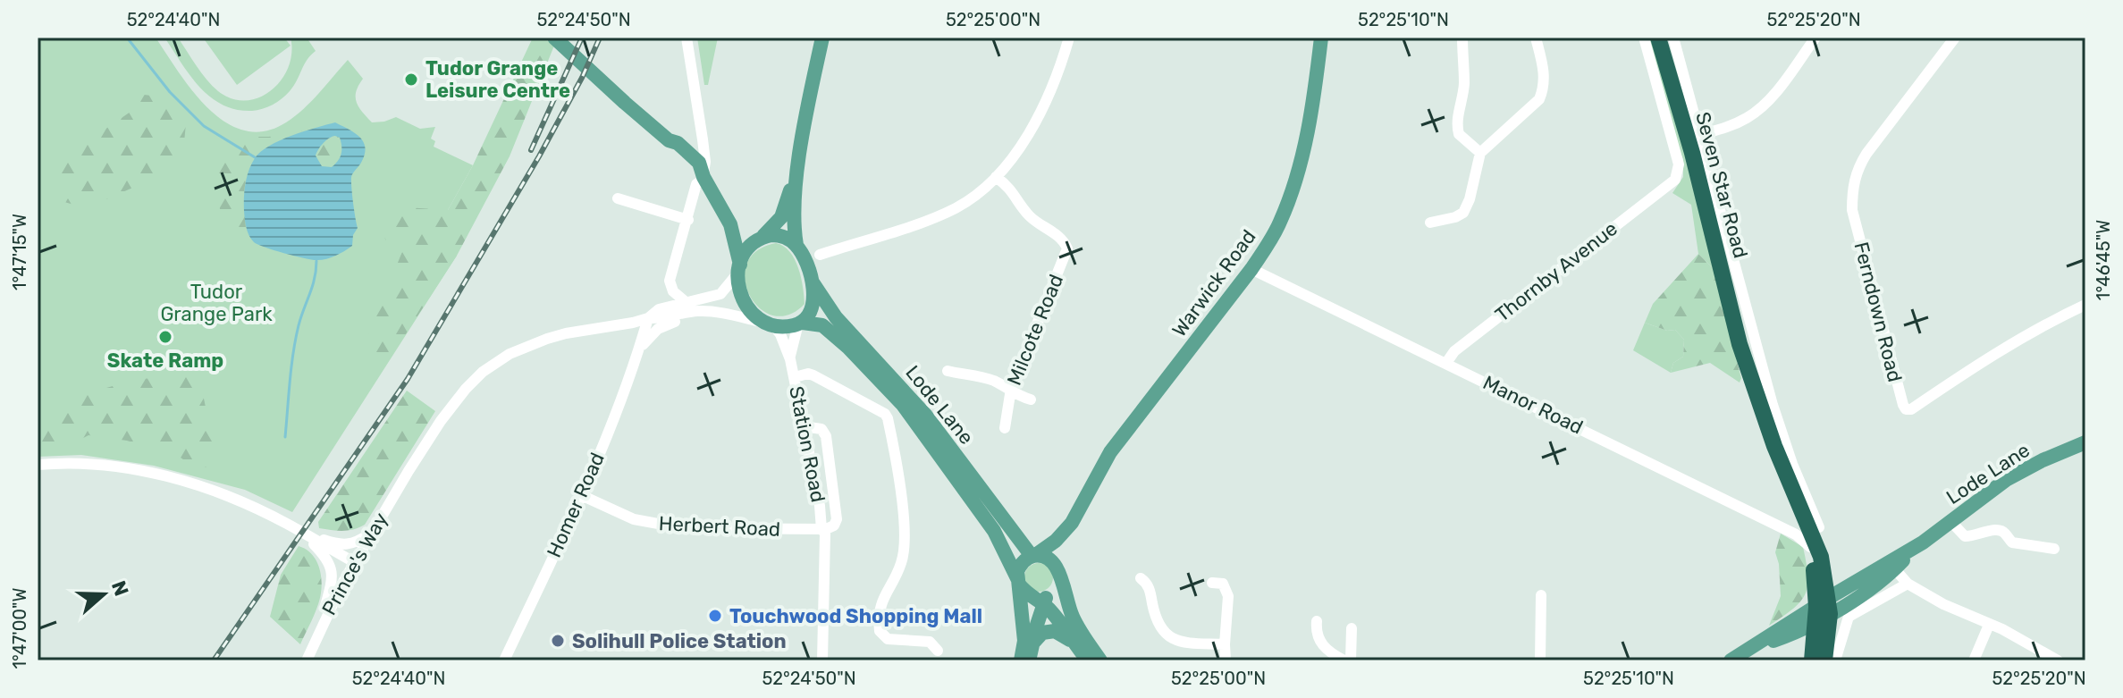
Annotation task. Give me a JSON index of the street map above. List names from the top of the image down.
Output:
{
  "streets": {
    "highway": ["Seven Star Road"],
    "main road": ["Warwick Road", "Lode Lane"],
    "street": [
      "Thornby Avenue",
      "Ferndown Road",
      "Milcote Road",
      "Manor Road",
      "Station Road",
      "Homer Road",
      "Herbert Road",
      "Prince's Way"
    ]
  },
  "crossings": [
    ["Seven Star Road", "Thornby Avenue"],
    ["Seven Star Road", "Lode Lane"],
    ["Seven Star Road", "Manor Road"],
    ["Thornby Avenue", "Manor Road"],
    ["Warwick Road", "Lode Lane"],
    ["Warwick Road", "Manor Road"],
    ["Lode Lane", "Station Road"],
    ["Station Road", "Herbert Road"],
    ["Homer Road", "Herbert Road"]
  ],
  "parks": ["Tudor Grange Park"],
  "places": [
    "Tudor Grange Leisure Centre",
    "Skate Ramp",
    "Touchwood Shopping Mall",
    "Solihull Police Station"
  ],
  "north": "right",
  "coordinates": [
    "52°24'40\"N",
    "52°24'50\"N",
    "52°25'00\"N",
    "52°25'10\"N",
    "52°25'20\"N",
    "1°47'15\"W",
    "1°46'45\"W",
    "1°47'00\"W"
  ]
}
